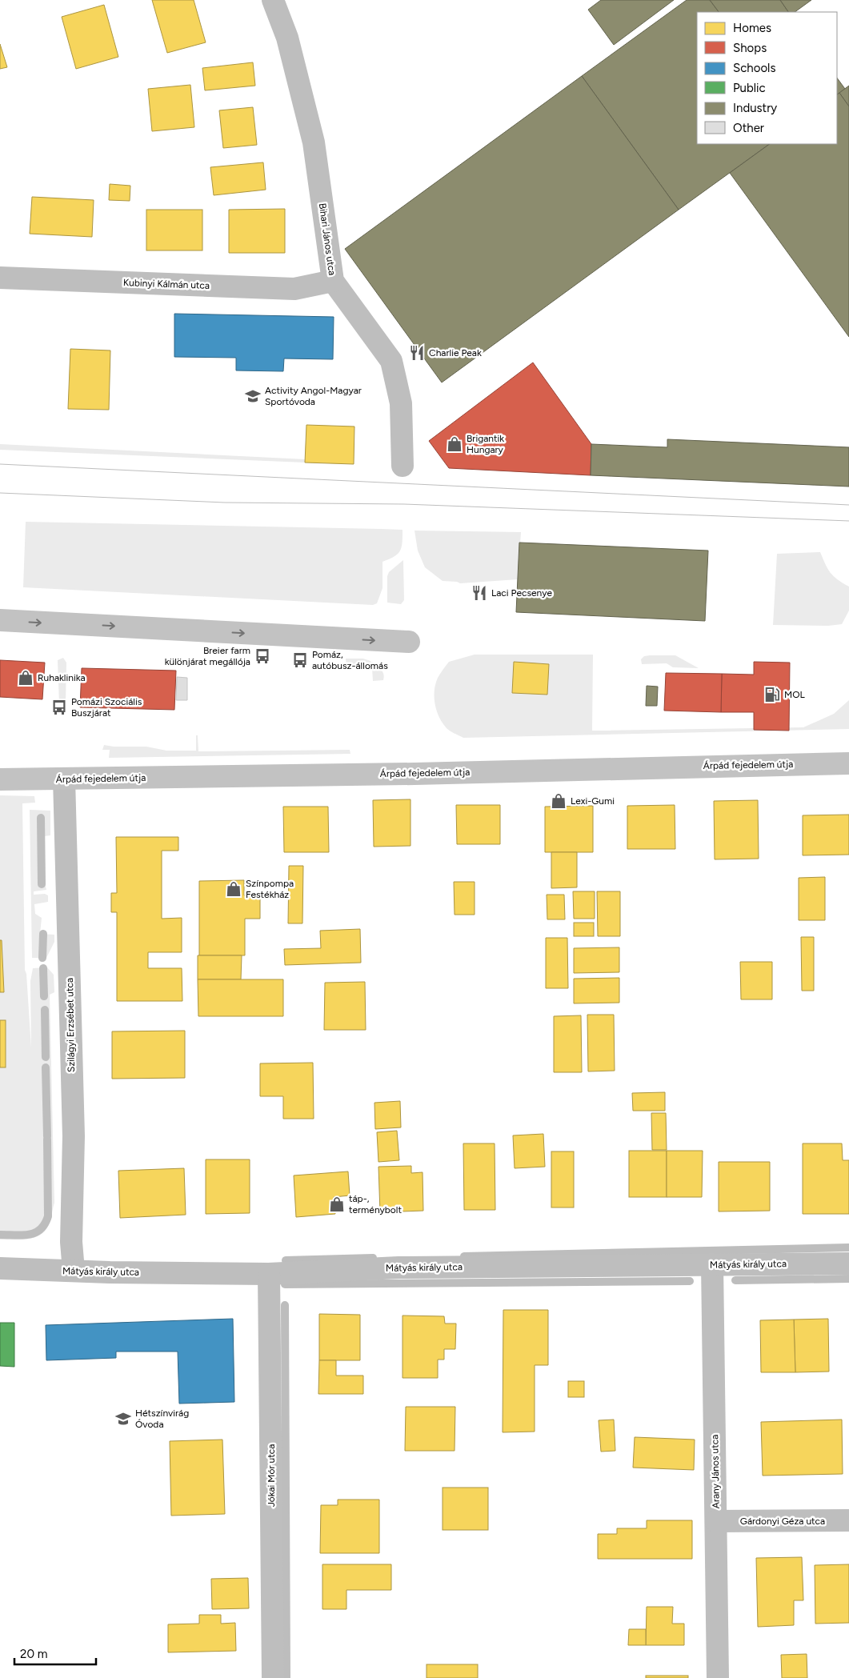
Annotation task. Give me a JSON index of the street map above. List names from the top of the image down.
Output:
{
  "streets": {
    "main road": ["Árpád fejedelem útja"],
    "street": [
      "Bihari János utca",
      "Kubinyi Kálmán utca",
      "Szilágyi Erzsébet utca",
      "Mátyás király utca",
      "Arany János utca",
      "Jókai Mór utca",
      "Gárdonyi Géza utca"
    ]
  },
  "crossings": [
    ["Bihari János utca", "Kubinyi Kálmán utca"],
    ["Árpád fejedelem útja", "Szilágyi Erzsébet utca"],
    ["Szilágyi Erzsébet utca", "Mátyás király utca"],
    ["Mátyás király utca", "Arany János utca"],
    ["Mátyás király utca", "Jókai Mór utca"],
    ["Arany János utca", "Gárdonyi Géza utca"]
  ],
  "places": {
    "restaurant": ["Charlie Peak", "Laci Pecsenye"],
    "school or university": ["Activity Angol-Magyar Sportóvoda", "Hétszínvirág Óvoda"],
    "shop": [
      "Brigantik Hungary",
      "Ruhaklinika",
      "Lexi-Gumi",
      "Színpompa Festékház",
      "táp-, terménybolt"
    ],
    "bus stop": ["Breier farm különjárat megállója", "Pomáz, autóbusz-állomás", "Pomázi Szociális Buszjárat"],
    "fuel station": ["MOL"]
  },
  "legend": [
    "Homes",
    "Shops",
    "Schools",
    "Public",
    "Industry",
    "Other"
  ],
  "scale_bar": "20 m"
}
